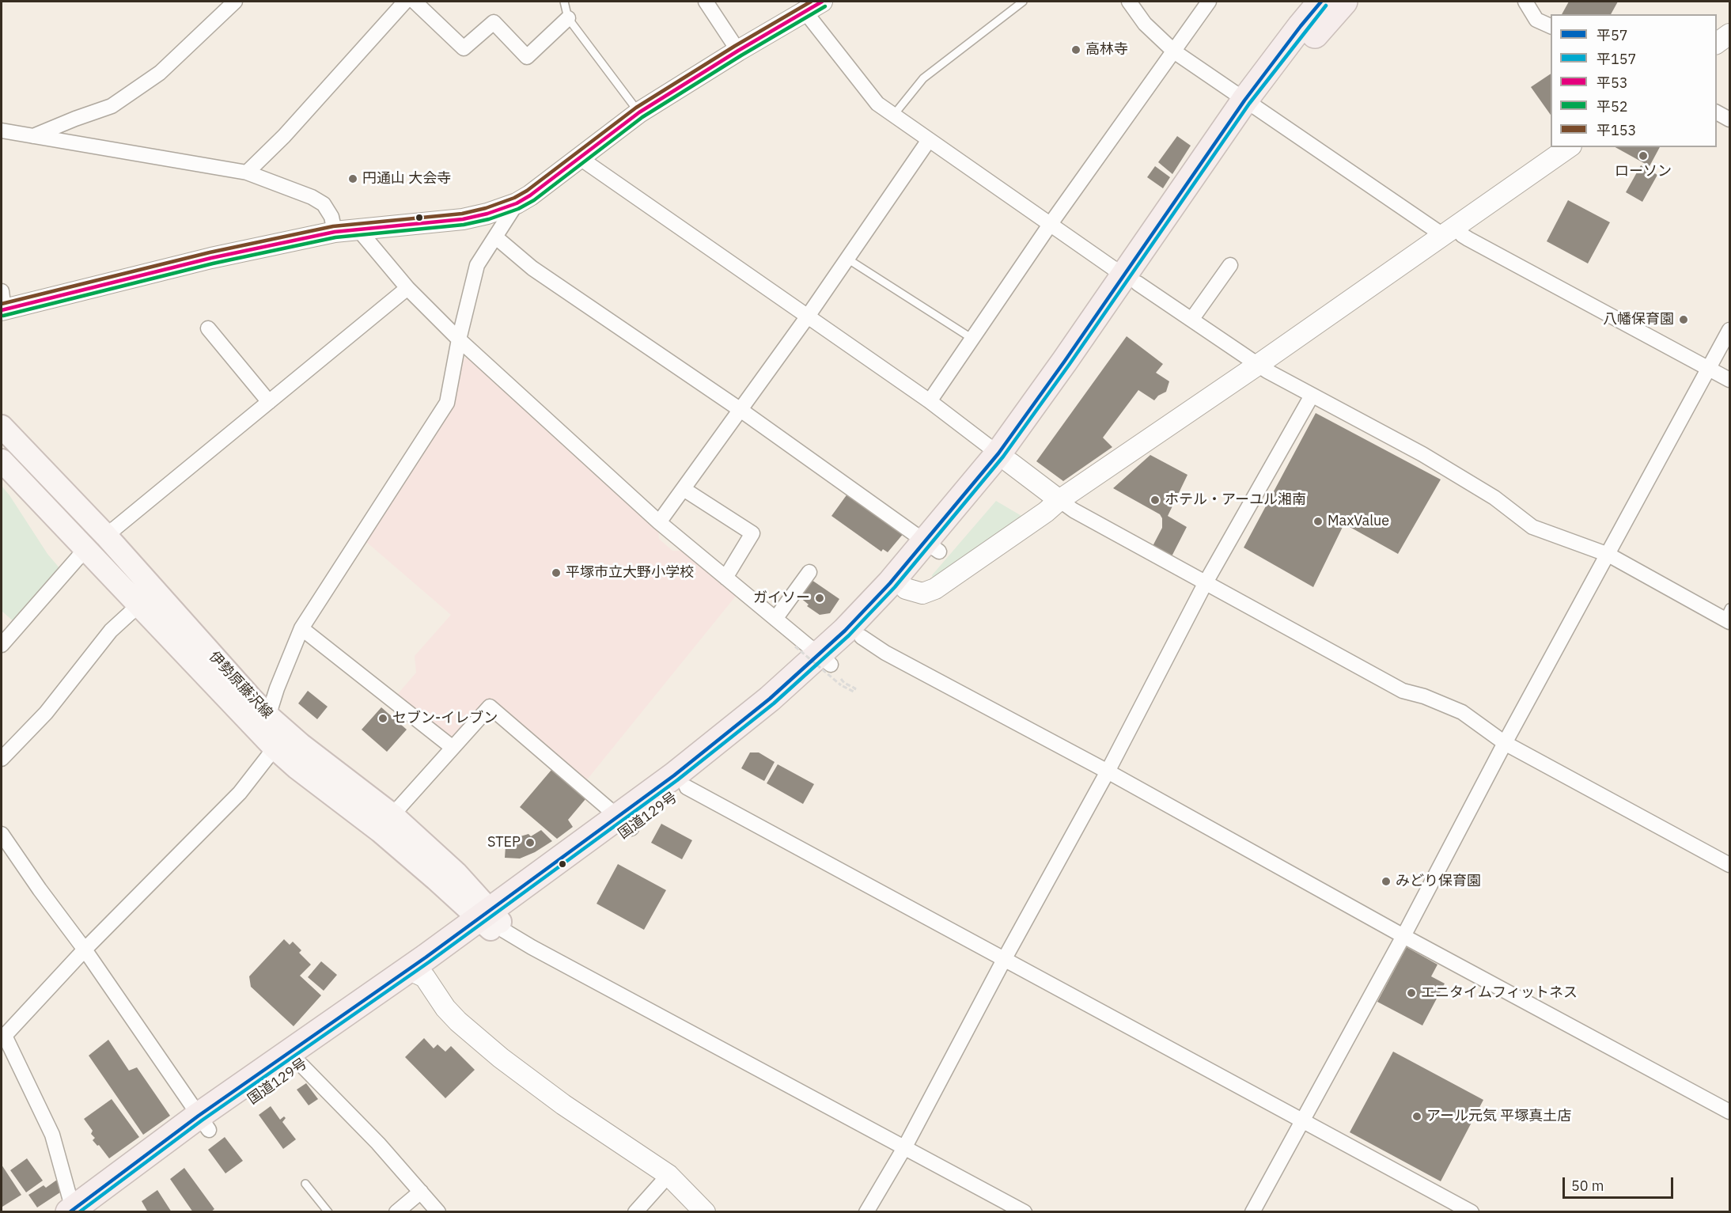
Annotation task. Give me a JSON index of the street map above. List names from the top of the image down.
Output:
{
  "streets": {
    "highway": ["国道129号"],
    "main road": ["伊勢原藤沢線"]
  },
  "crossings": [
    ["伊勢原藤沢線", "国道129号"]
  ],
  "places": [
    "高林寺",
    "ローソン",
    "円通山 大会寺",
    "八幡保育園",
    "ホテル・アーユル湘南",
    "MaxValue",
    "平塚市立大野小学校",
    "ガイソー",
    "セブン-イレブン",
    "STEP",
    "みどり保育園",
    "エニタイムフィットネス",
    "アール元気 平塚真土店"
  ],
  "lines": [
    "transit line 平57",
    "transit line 平53",
    "transit line 平153",
    "transit line 平157",
    "transit line 平52"
  ],
  "legend": [
    "平57",
    "平157",
    "平53",
    "平52",
    "平153"
  ],
  "scale_bar": "50 m"
}
